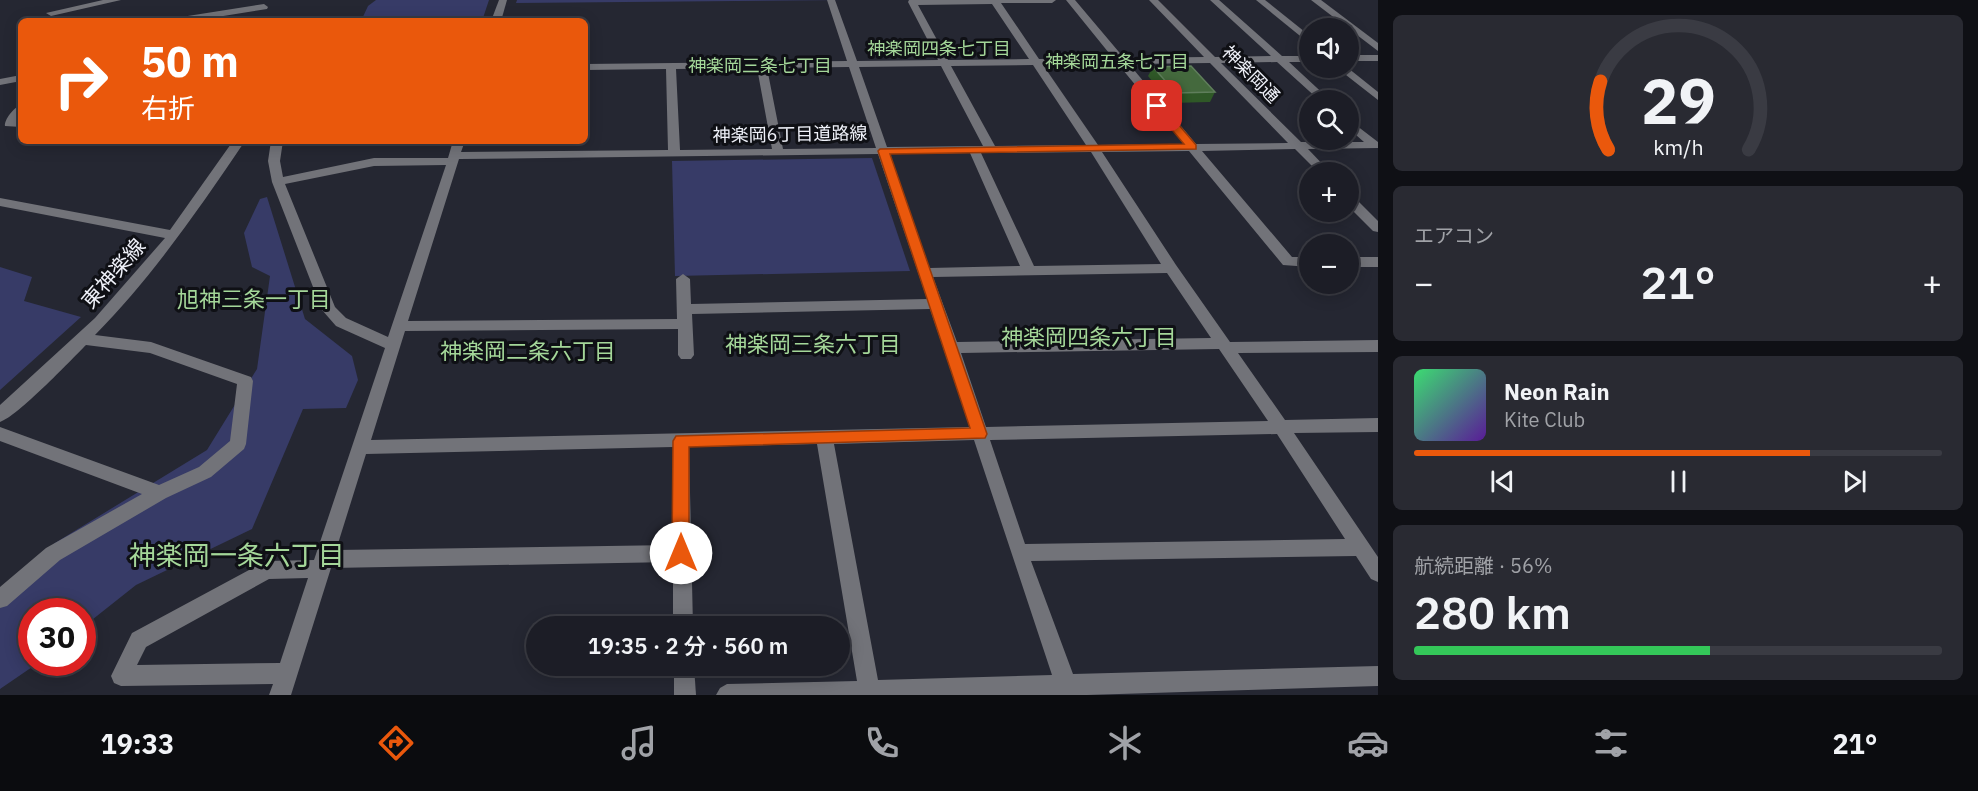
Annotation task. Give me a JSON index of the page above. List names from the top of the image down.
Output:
{
  "streets": {
    "street": ["神楽岡通", "神楽岡6丁目道路線", "東神楽線"]
  },
  "crossings": [
    ["神楽岡通", "神楽岡6丁目道路線"]
  ],
  "districts": [
    "神楽岡四条七丁目",
    "神楽岡五条七丁目",
    "神楽岡三条七丁目",
    "旭神三条一丁目",
    "神楽岡四条六丁目",
    "神楽岡三条六丁目",
    "神楽岡二条六丁目",
    "神楽岡一条六丁目"
  ],
  "page": {
    "map_buttons": ["+", "−"],
    "turn": ["50 m", "右折"],
    "tile": [
      "エアコン",
      ["航続距離 · 56%", "280 km"]
    ],
    "heat": ["−", "21°", "+"],
    "song": ["Neon Rain", "Kite Club"],
    "limit": "30",
    "trip": "19:35 · 2 分 · 560 m",
    "tabs": ["19:33", "21°"],
    "gauge": ["29", "km/h"]
  }
}
